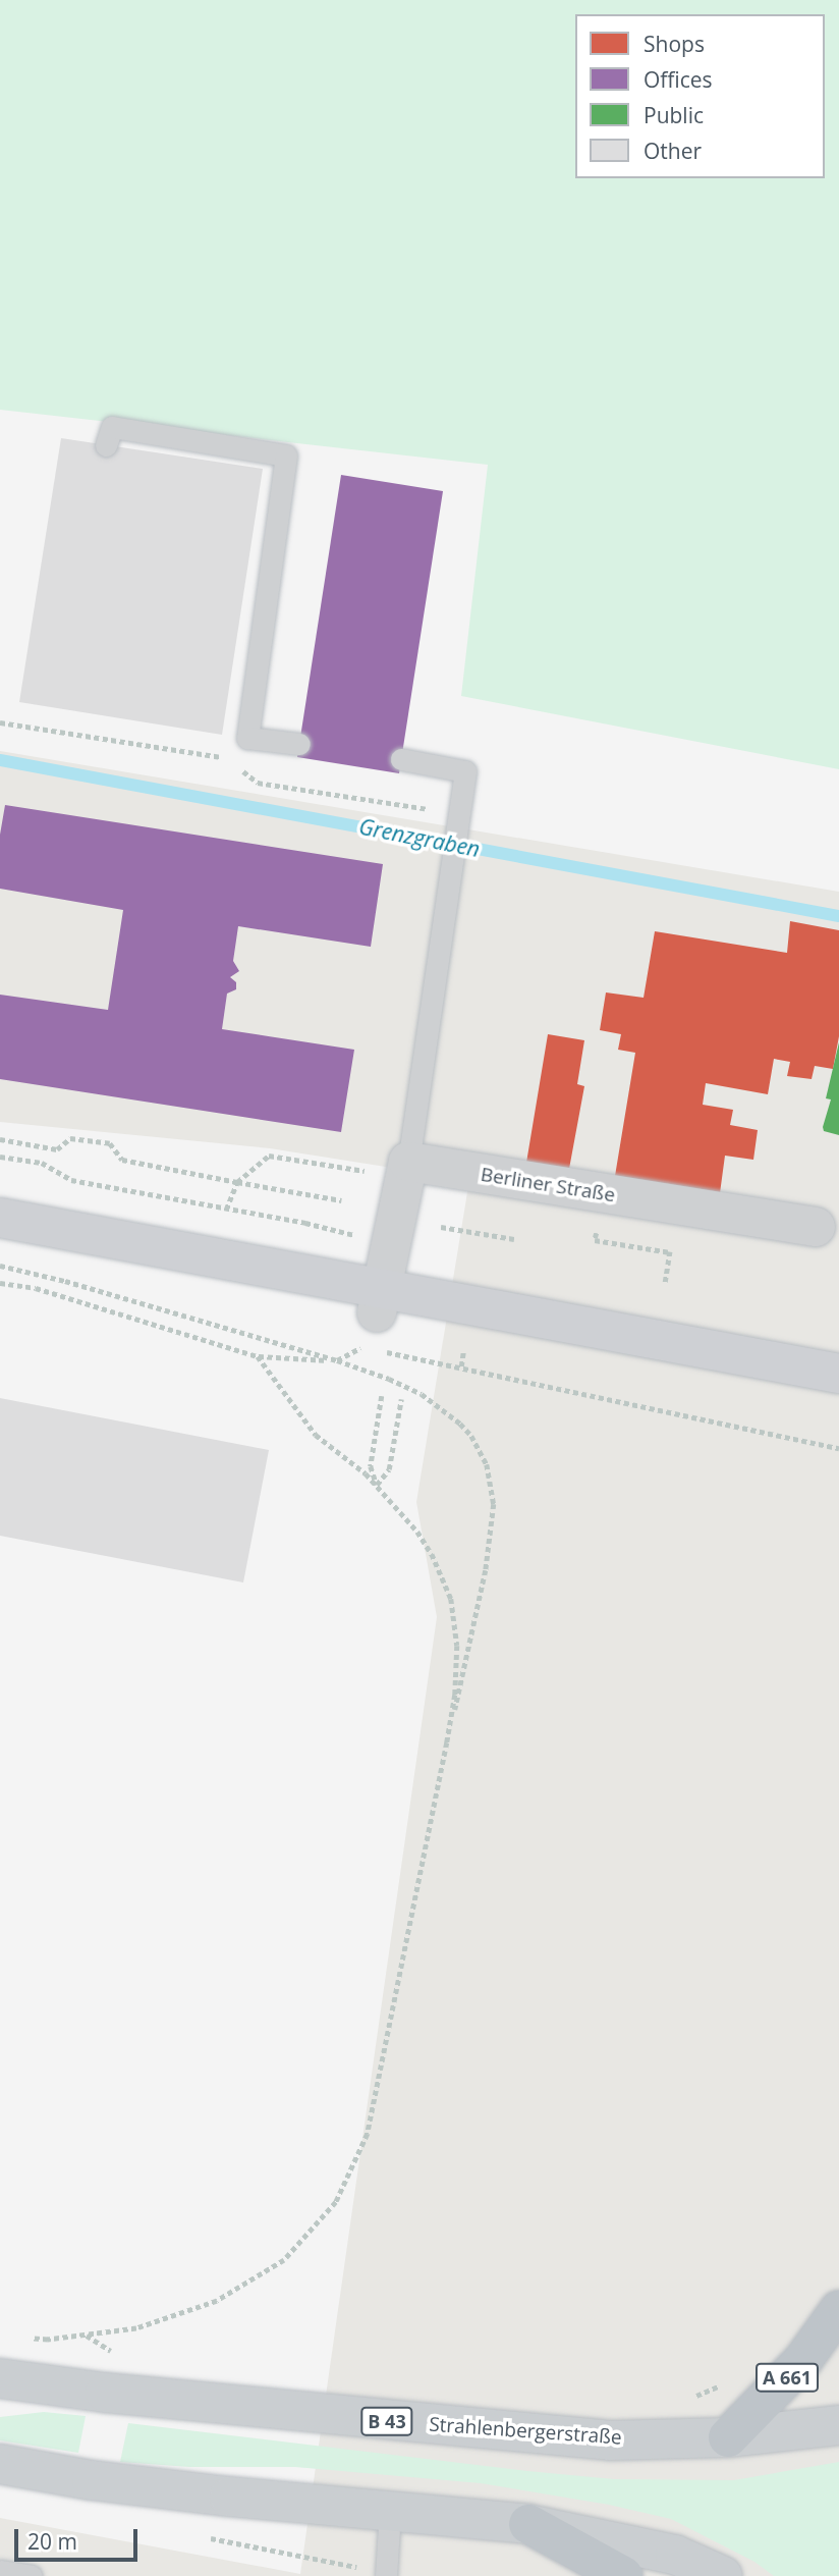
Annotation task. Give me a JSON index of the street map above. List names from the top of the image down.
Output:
{
  "streets": {
    "highway": ["A 661"],
    "main road": ["B 43", "Strahlenbergerstraße"],
    "street": ["Berliner Straße"]
  },
  "crossings": [
    ["A 661", "Strahlenbergerstraße"]
  ],
  "water": ["Grenzgraben"],
  "legend": [
    "Shops",
    "Offices",
    "Public",
    "Other"
  ],
  "scale_bar": "20 m"
}
